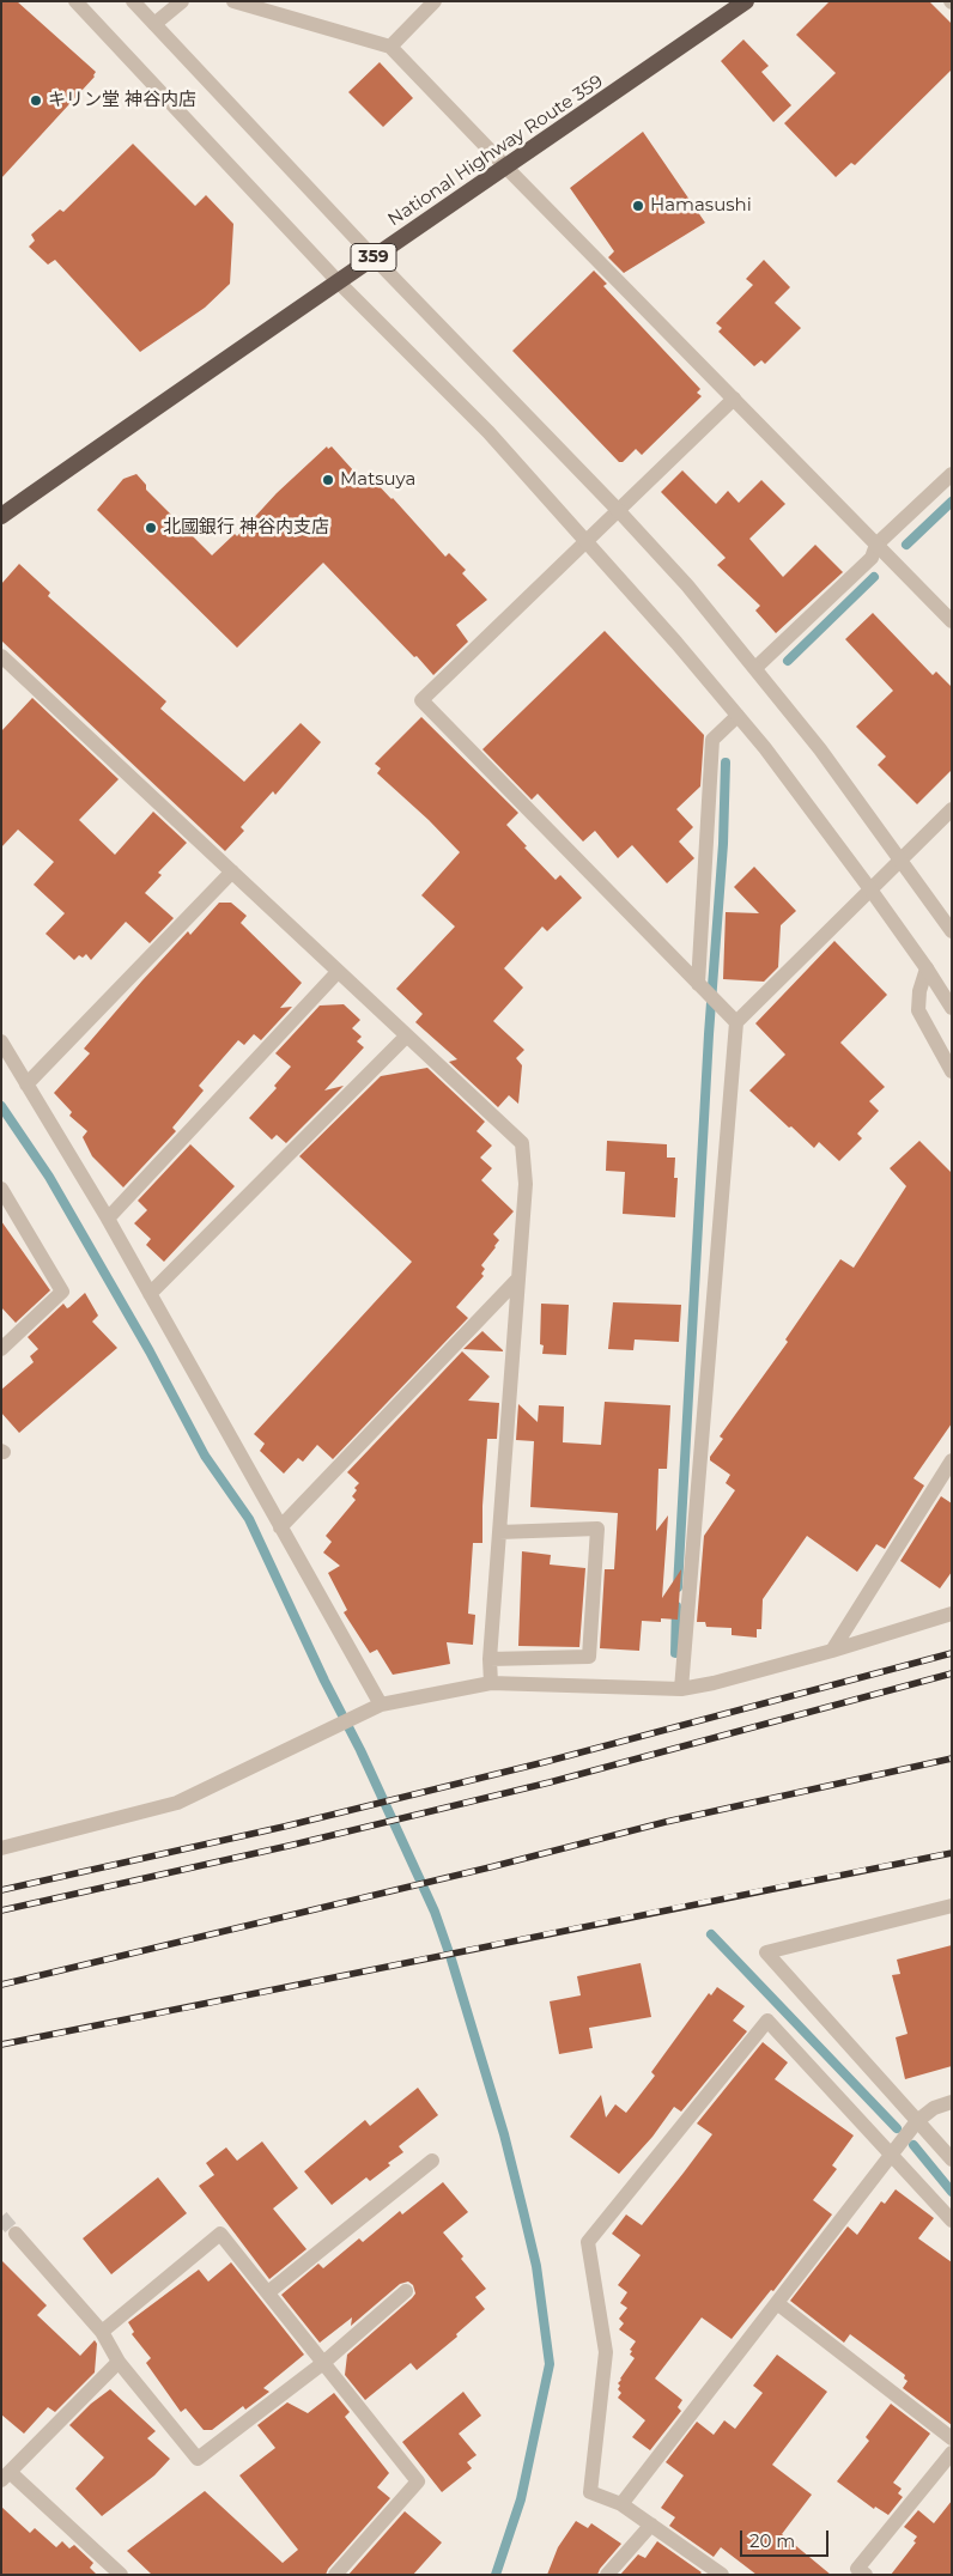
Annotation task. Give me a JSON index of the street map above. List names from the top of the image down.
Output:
{
  "streets": {
    "highway": ["National Highway Route 359", "359"]
  },
  "places": [
    "キリン堂 神谷内店",
    "Hamasushi",
    "Matsuya",
    "北國銀行 神谷内支店"
  ],
  "scale_bar": "20 m"
}
